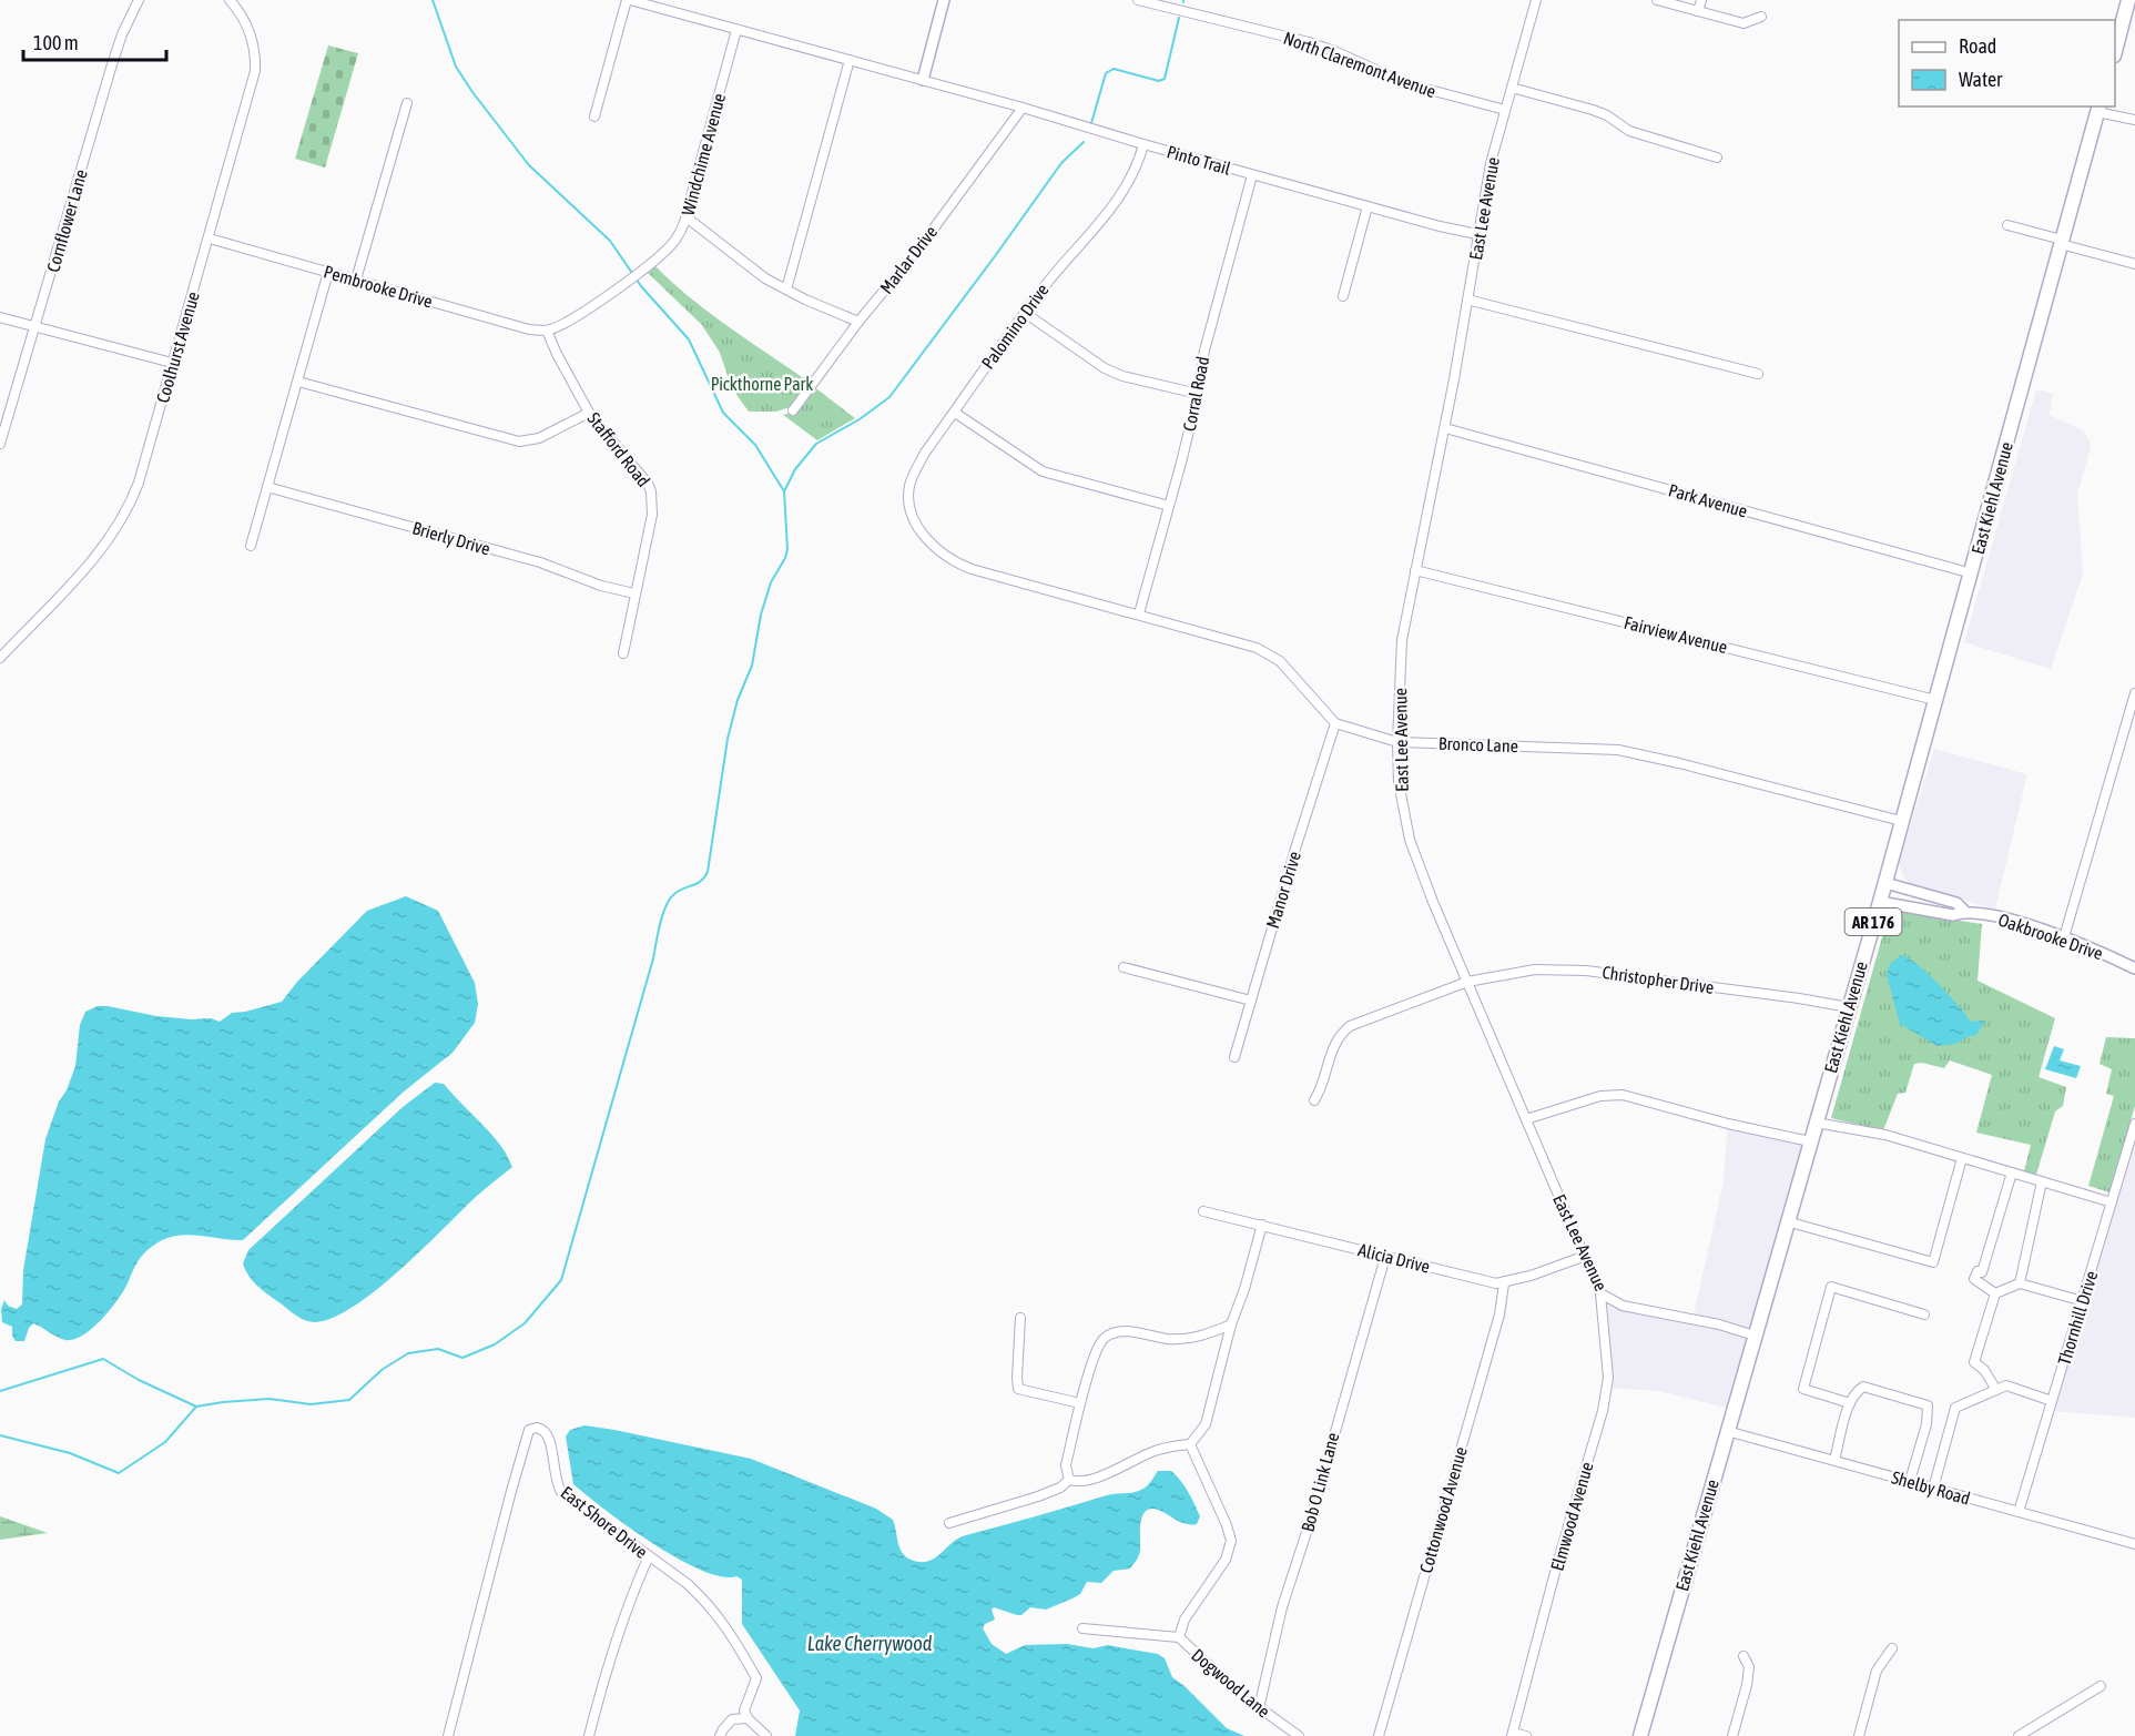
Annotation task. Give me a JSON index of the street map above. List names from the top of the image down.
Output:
{
  "streets": {
    "main road": ["East Kiehl Avenue", "AR 176"],
    "street": [
      "North Claremont Avenue",
      "Windchime Avenue",
      "Pinto Trail",
      "East Lee Avenue",
      "Cornflower Lane",
      "Marlar Drive",
      "Pembrooke Drive",
      "Palomino Drive",
      "Coolhurst Avenue",
      "Corral Road",
      "Stafford Road",
      "Park Avenue",
      "Brierly Drive",
      "Fairview Avenue",
      "Bronco Lane",
      "Manor Drive",
      "Oakbrooke Drive",
      "Christopher Drive",
      "Alicia Drive",
      "Thornhill Drive",
      "Bob O Link Lane",
      "Shelby Road",
      "Cottonwood Avenue",
      "Elmwood Avenue",
      "East Shore Drive",
      "Dogwood Lane"
    ]
  },
  "crossings": [
    ["North Claremont Avenue", "East Lee Avenue"],
    ["Windchime Avenue", "Pinto Trail"],
    ["Windchime Avenue", "Pembrooke Drive"],
    ["Windchime Avenue", "Stafford Road"],
    ["Pinto Trail", "East Lee Avenue"],
    ["Pinto Trail", "Marlar Drive"],
    ["Pinto Trail", "Palomino Drive"],
    ["Pinto Trail", "Corral Road"],
    ["East Lee Avenue", "East Kiehl Avenue"],
    ["East Lee Avenue", "Park Avenue"],
    ["East Lee Avenue", "Fairview Avenue"],
    ["East Lee Avenue", "Bronco Lane"],
    ["East Lee Avenue", "Christopher Drive"],
    ["East Lee Avenue", "Alicia Drive"],
    ["East Lee Avenue", "Elmwood Avenue"],
    ["Pembrooke Drive", "Coolhurst Avenue"],
    ["Pembrooke Drive", "Stafford Road"],
    ["Palomino Drive", "Corral Road"],
    ["Stafford Road", "Brierly Drive"],
    ["East Kiehl Avenue", "Park Avenue"],
    ["East Kiehl Avenue", "Fairview Avenue"],
    ["East Kiehl Avenue", "Bronco Lane"],
    ["East Kiehl Avenue", "Oakbrooke Drive"],
    ["East Kiehl Avenue", "Christopher Drive"],
    ["East Kiehl Avenue", "Shelby Road"],
    ["Bronco Lane", "Manor Drive"],
    ["Alicia Drive", "Bob O Link Lane"],
    ["Alicia Drive", "Cottonwood Avenue"],
    ["Thornhill Drive", "Shelby Road"],
    ["Bob O Link Lane", "Dogwood Lane"]
  ],
  "water": ["Lake Cherrywood"],
  "parks": ["Pickthorne Park"],
  "legend": ["Road", "Water"],
  "scale_bar": "100 m"
}
